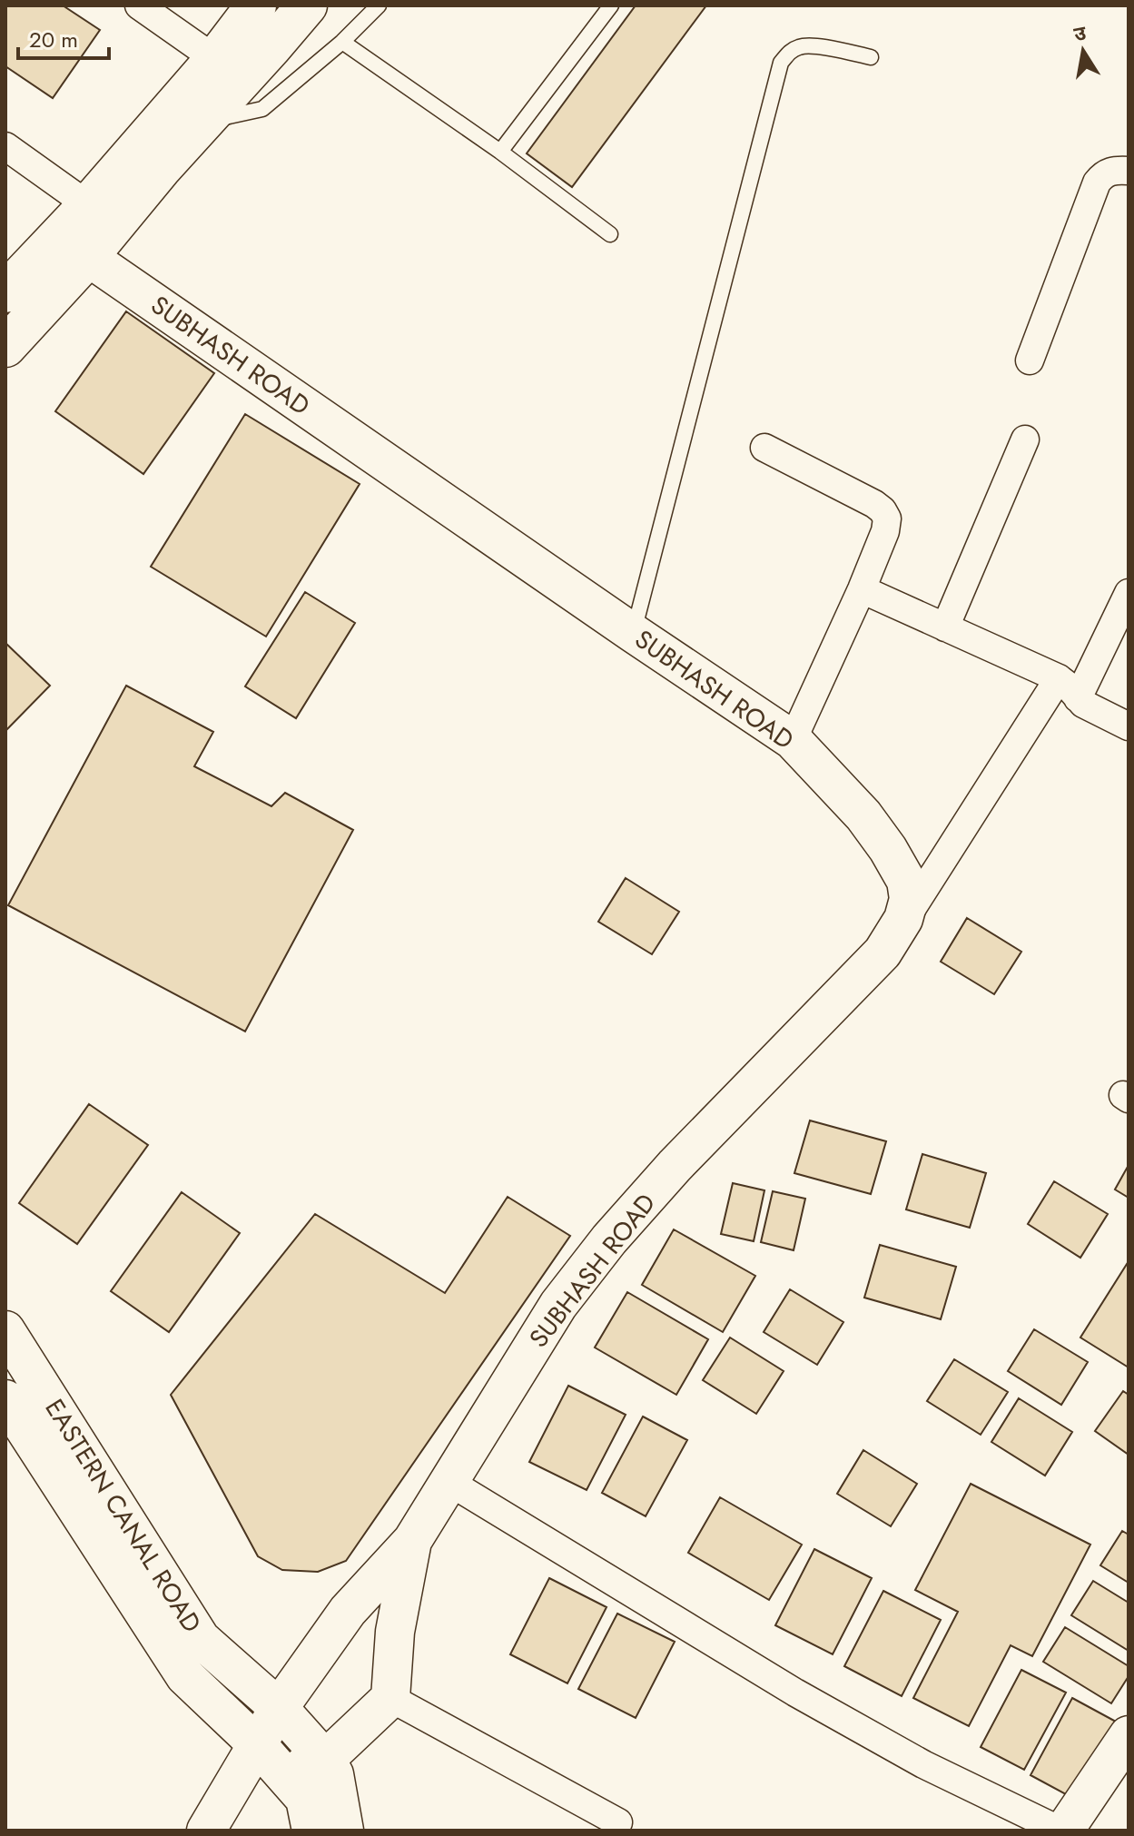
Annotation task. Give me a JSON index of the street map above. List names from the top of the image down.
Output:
{
  "streets": {
    "street": ["SUBHASH ROAD", "EASTERN CANAL ROAD"]
  },
  "crossings": [
    ["SUBHASH ROAD", "EASTERN CANAL ROAD"]
  ],
  "scale_bar": "20 m",
  "north": "top"
}
